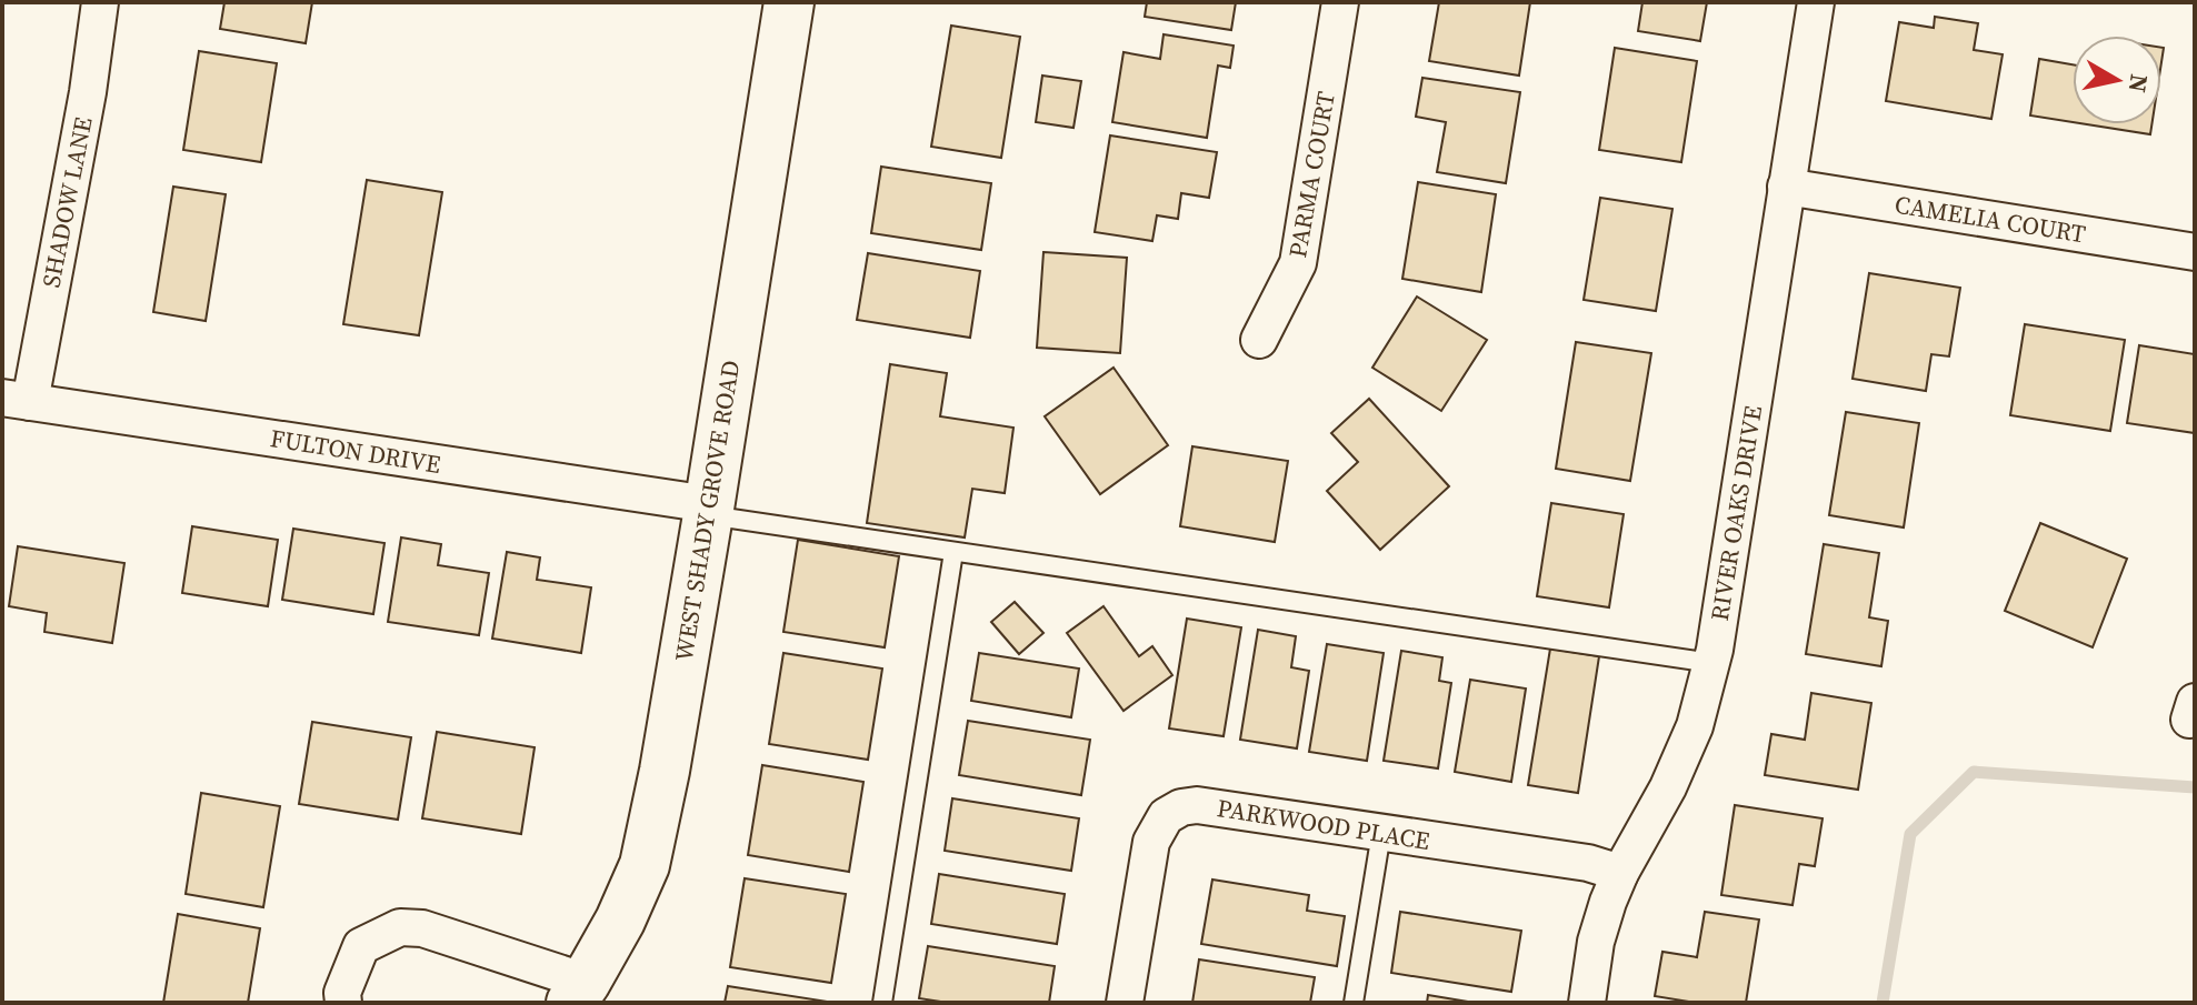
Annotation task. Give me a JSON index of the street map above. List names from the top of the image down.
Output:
{
  "streets": {
    "main road": ["WEST SHADY GROVE ROAD"],
    "street": [
      "PARMA COURT",
      "SHADOW LANE",
      "CAMELIA COURT",
      "FULTON DRIVE",
      "RIVER OAKS DRIVE",
      "PARKWOOD PLACE"
    ]
  },
  "crossings": [
    ["SHADOW LANE", "FULTON DRIVE"],
    ["CAMELIA COURT", "RIVER OAKS DRIVE"],
    ["FULTON DRIVE", "WEST SHADY GROVE ROAD"],
    ["RIVER OAKS DRIVE", "PARKWOOD PLACE"]
  ],
  "north": "right"
}
